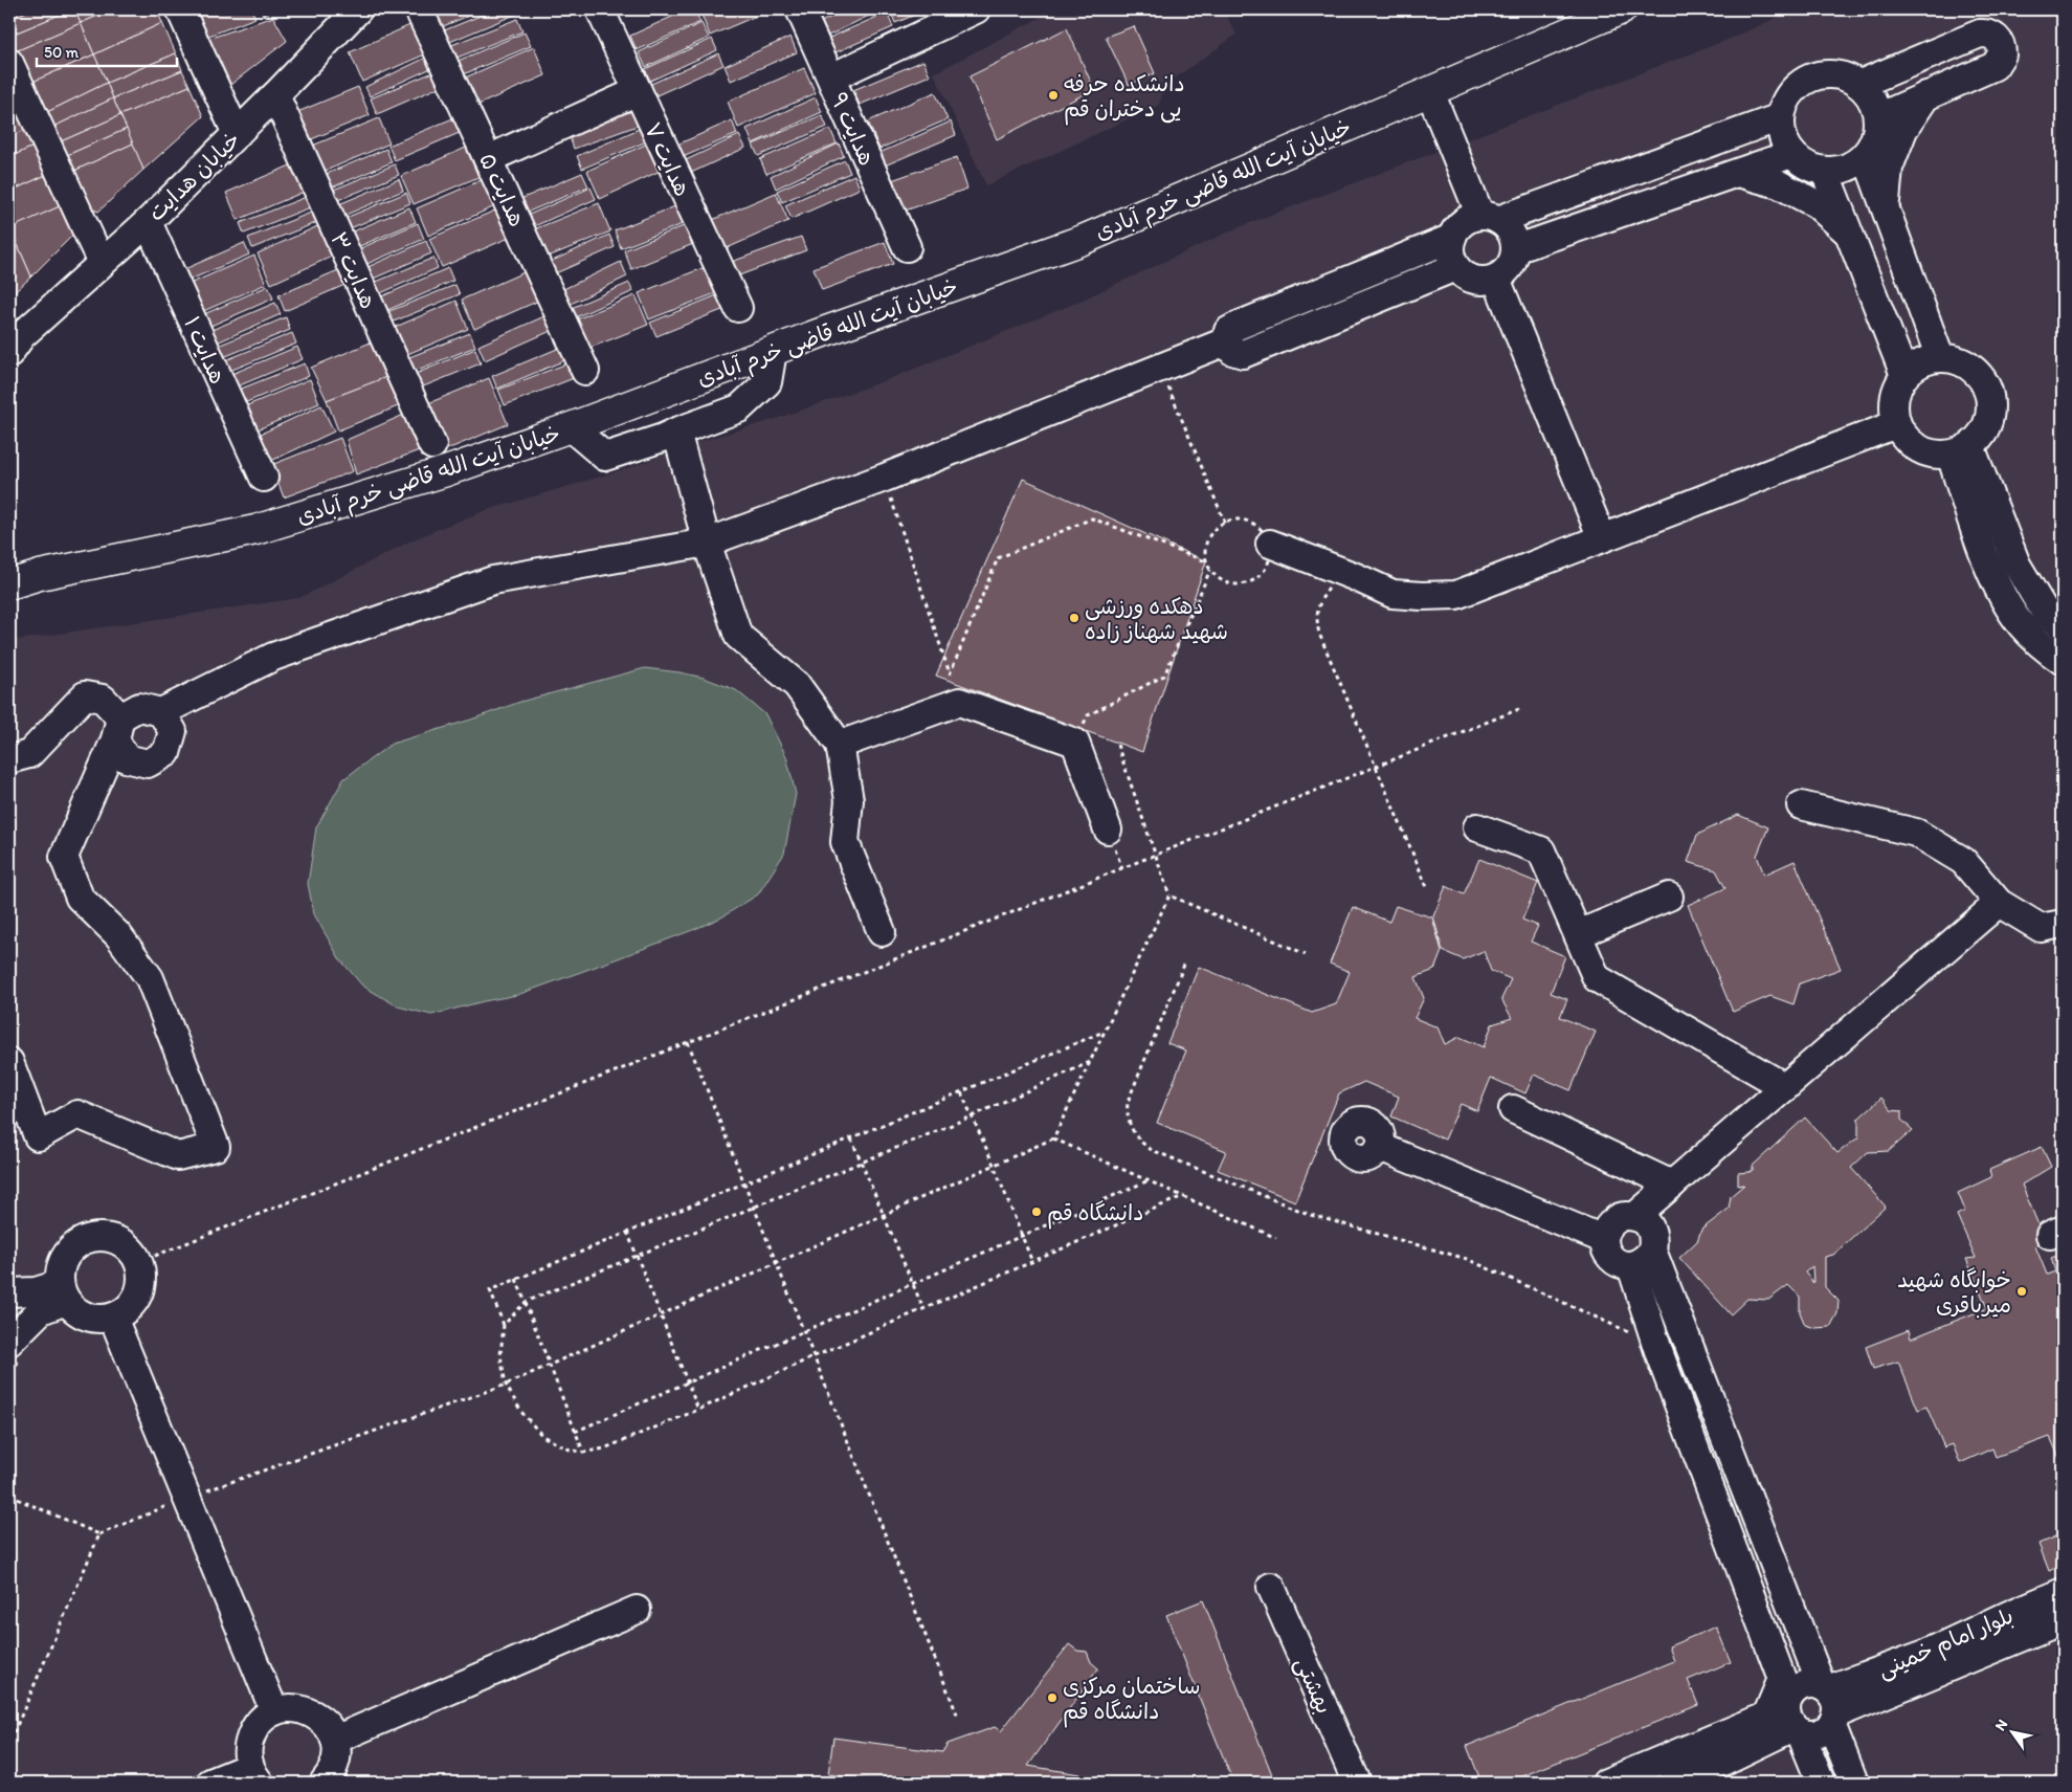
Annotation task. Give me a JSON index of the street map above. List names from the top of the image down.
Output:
{
  "streets": {
    "main road": ["خیابان آیت الله قاضی خرم آبادی"],
    "street": [
      "هدایت ۹",
      "هدایت ۷",
      "خیابان هدایت",
      "هدایت ۵",
      "هدایت ۳",
      "هدایت ۱",
      "بلوار امام خمینی",
      "بهشتی"
    ]
  },
  "crossings": [
    ["خیابان هدایت", "هدایت ۳"],
    ["خیابان هدایت", "هدایت ۱"]
  ],
  "places": [
    "دانشکده حرفه یی دختران قم",
    "دهکده ورزشی شهید شهناز زاده",
    "دانشگاه قم",
    "خوابگاه شهید میرباقری",
    "ساختمان مرکزی دانشگاه قم"
  ],
  "scale_bar": "50 m",
  "north": "top left"
}
